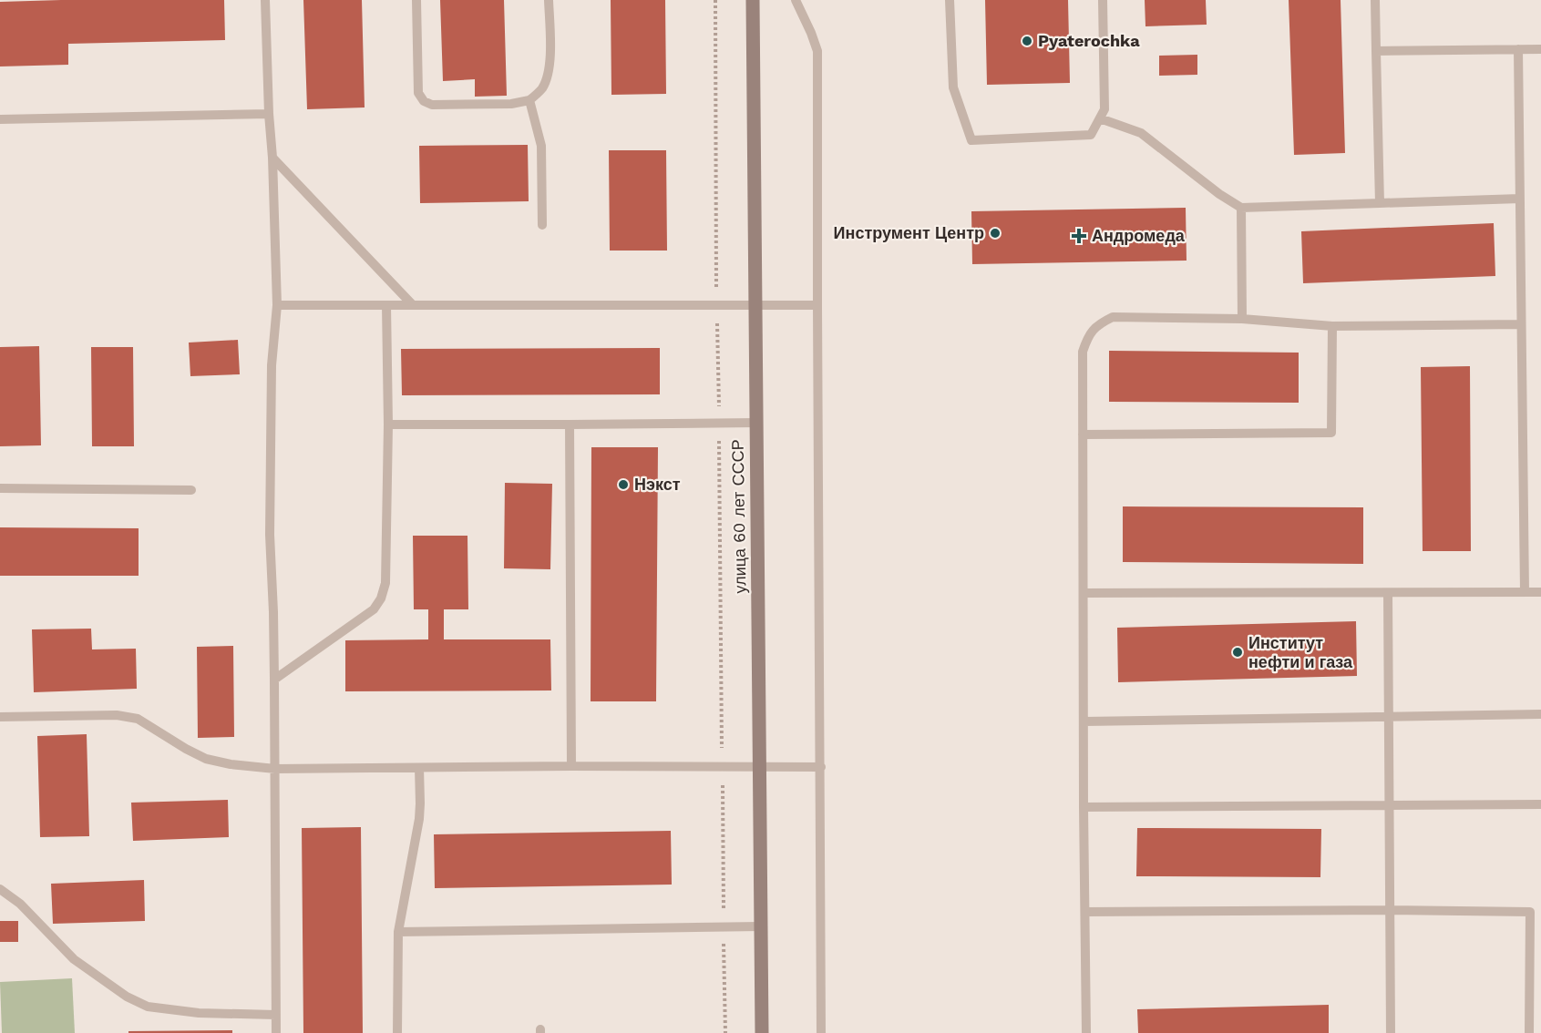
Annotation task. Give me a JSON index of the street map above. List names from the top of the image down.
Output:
{
  "streets": {
    "main road": ["улица 60 лет СССР"]
  },
  "places": {
    "other": [
      "Pyaterochka",
      "Инструмент Центр",
      "Нэкст",
      "Институт нефти и газа"
    ],
    "health": ["Андромеда"]
  }
}
